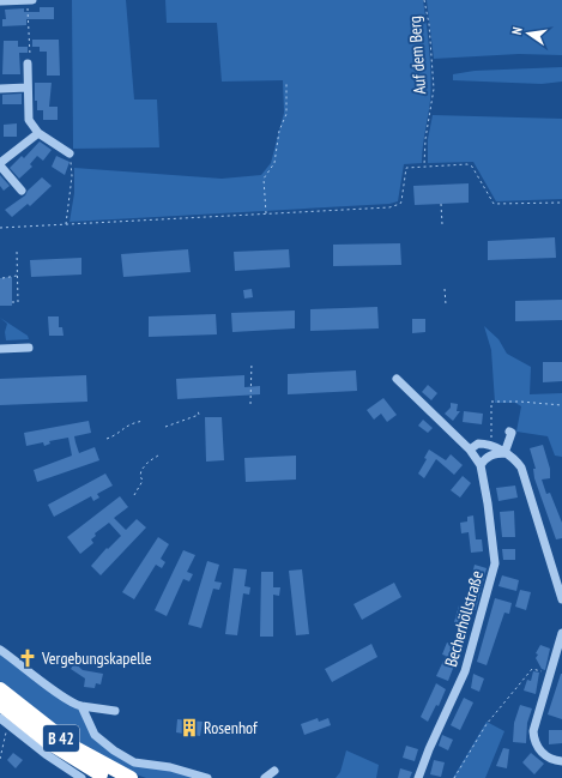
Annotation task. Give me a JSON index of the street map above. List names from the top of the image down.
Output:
{
  "streets": {
    "highway": ["B 42"],
    "street": ["Becherhöllstraße"],
    "path": ["Auf dem Berg"]
  },
  "places": {
    "church": ["Vergebungskapelle"],
    "building": ["Rosenhof"]
  },
  "north": "left"
}
